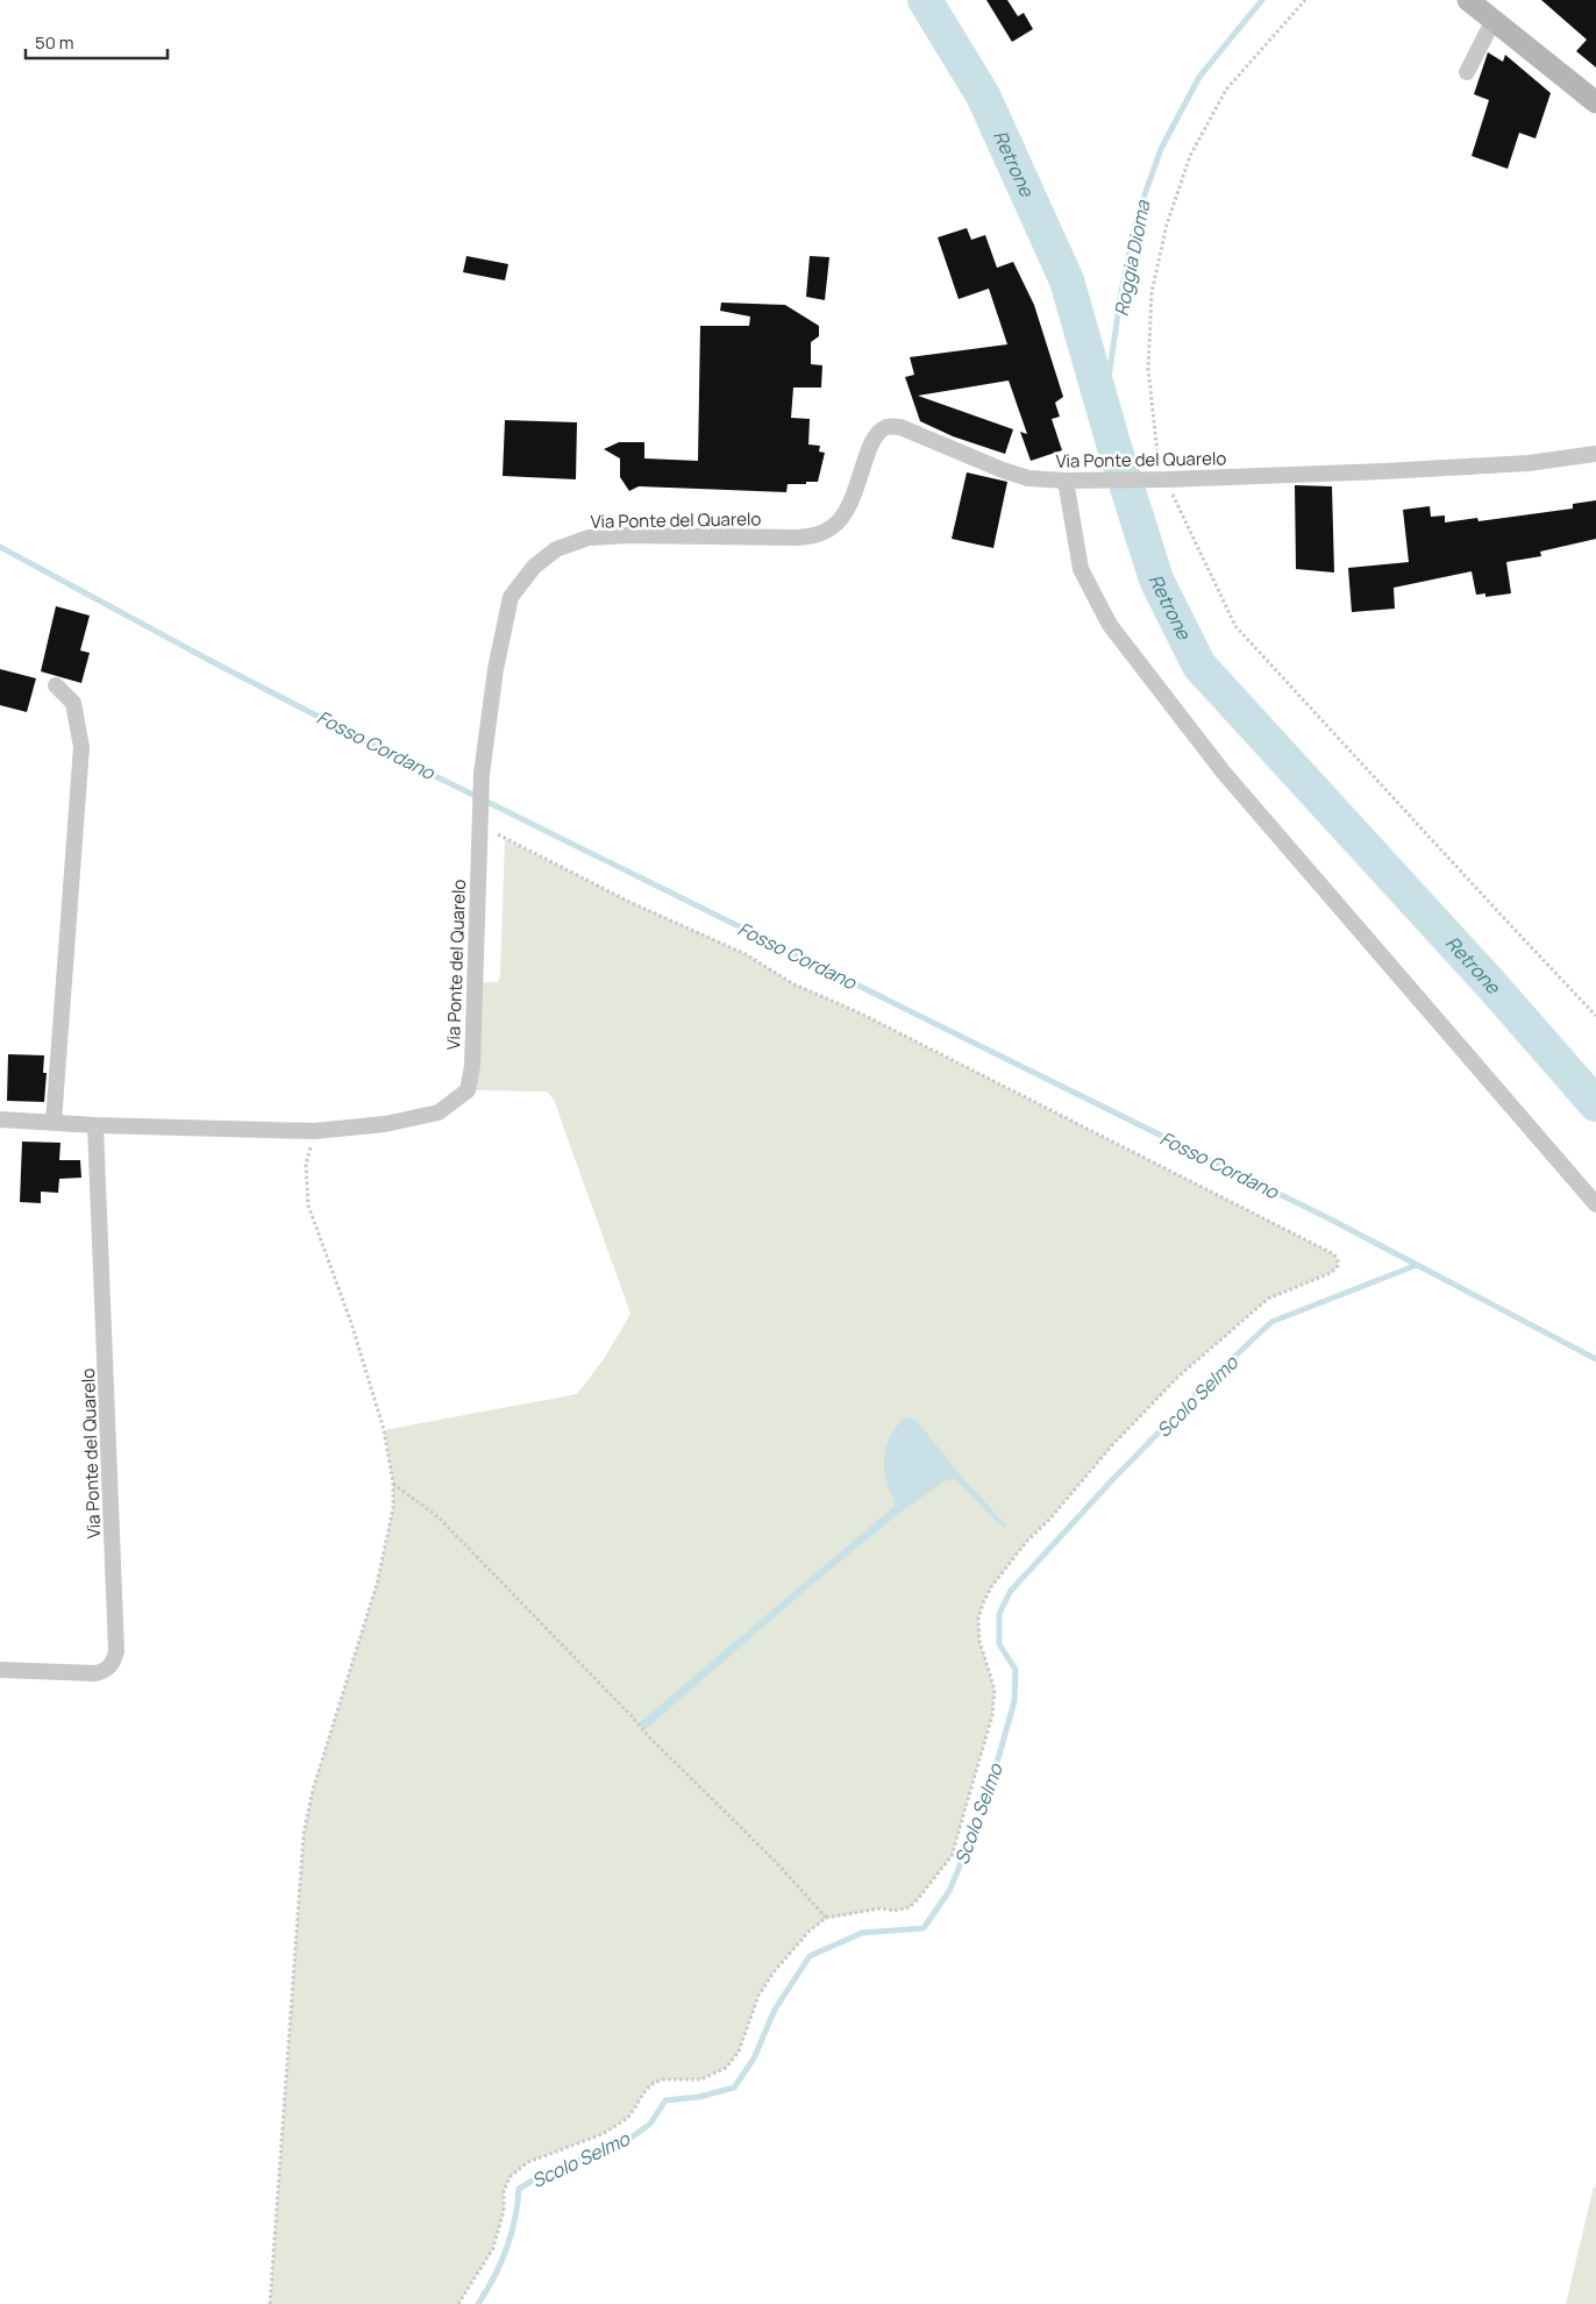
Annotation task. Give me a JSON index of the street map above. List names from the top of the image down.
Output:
{
  "streets": {
    "street": ["Via Ponte del Quarelo"]
  },
  "water": [
    "Retrone",
    "Roggia Dioma",
    "Fosso Cordano",
    "Scolo Selmo"
  ],
  "scale_bar": "50 m"
}
